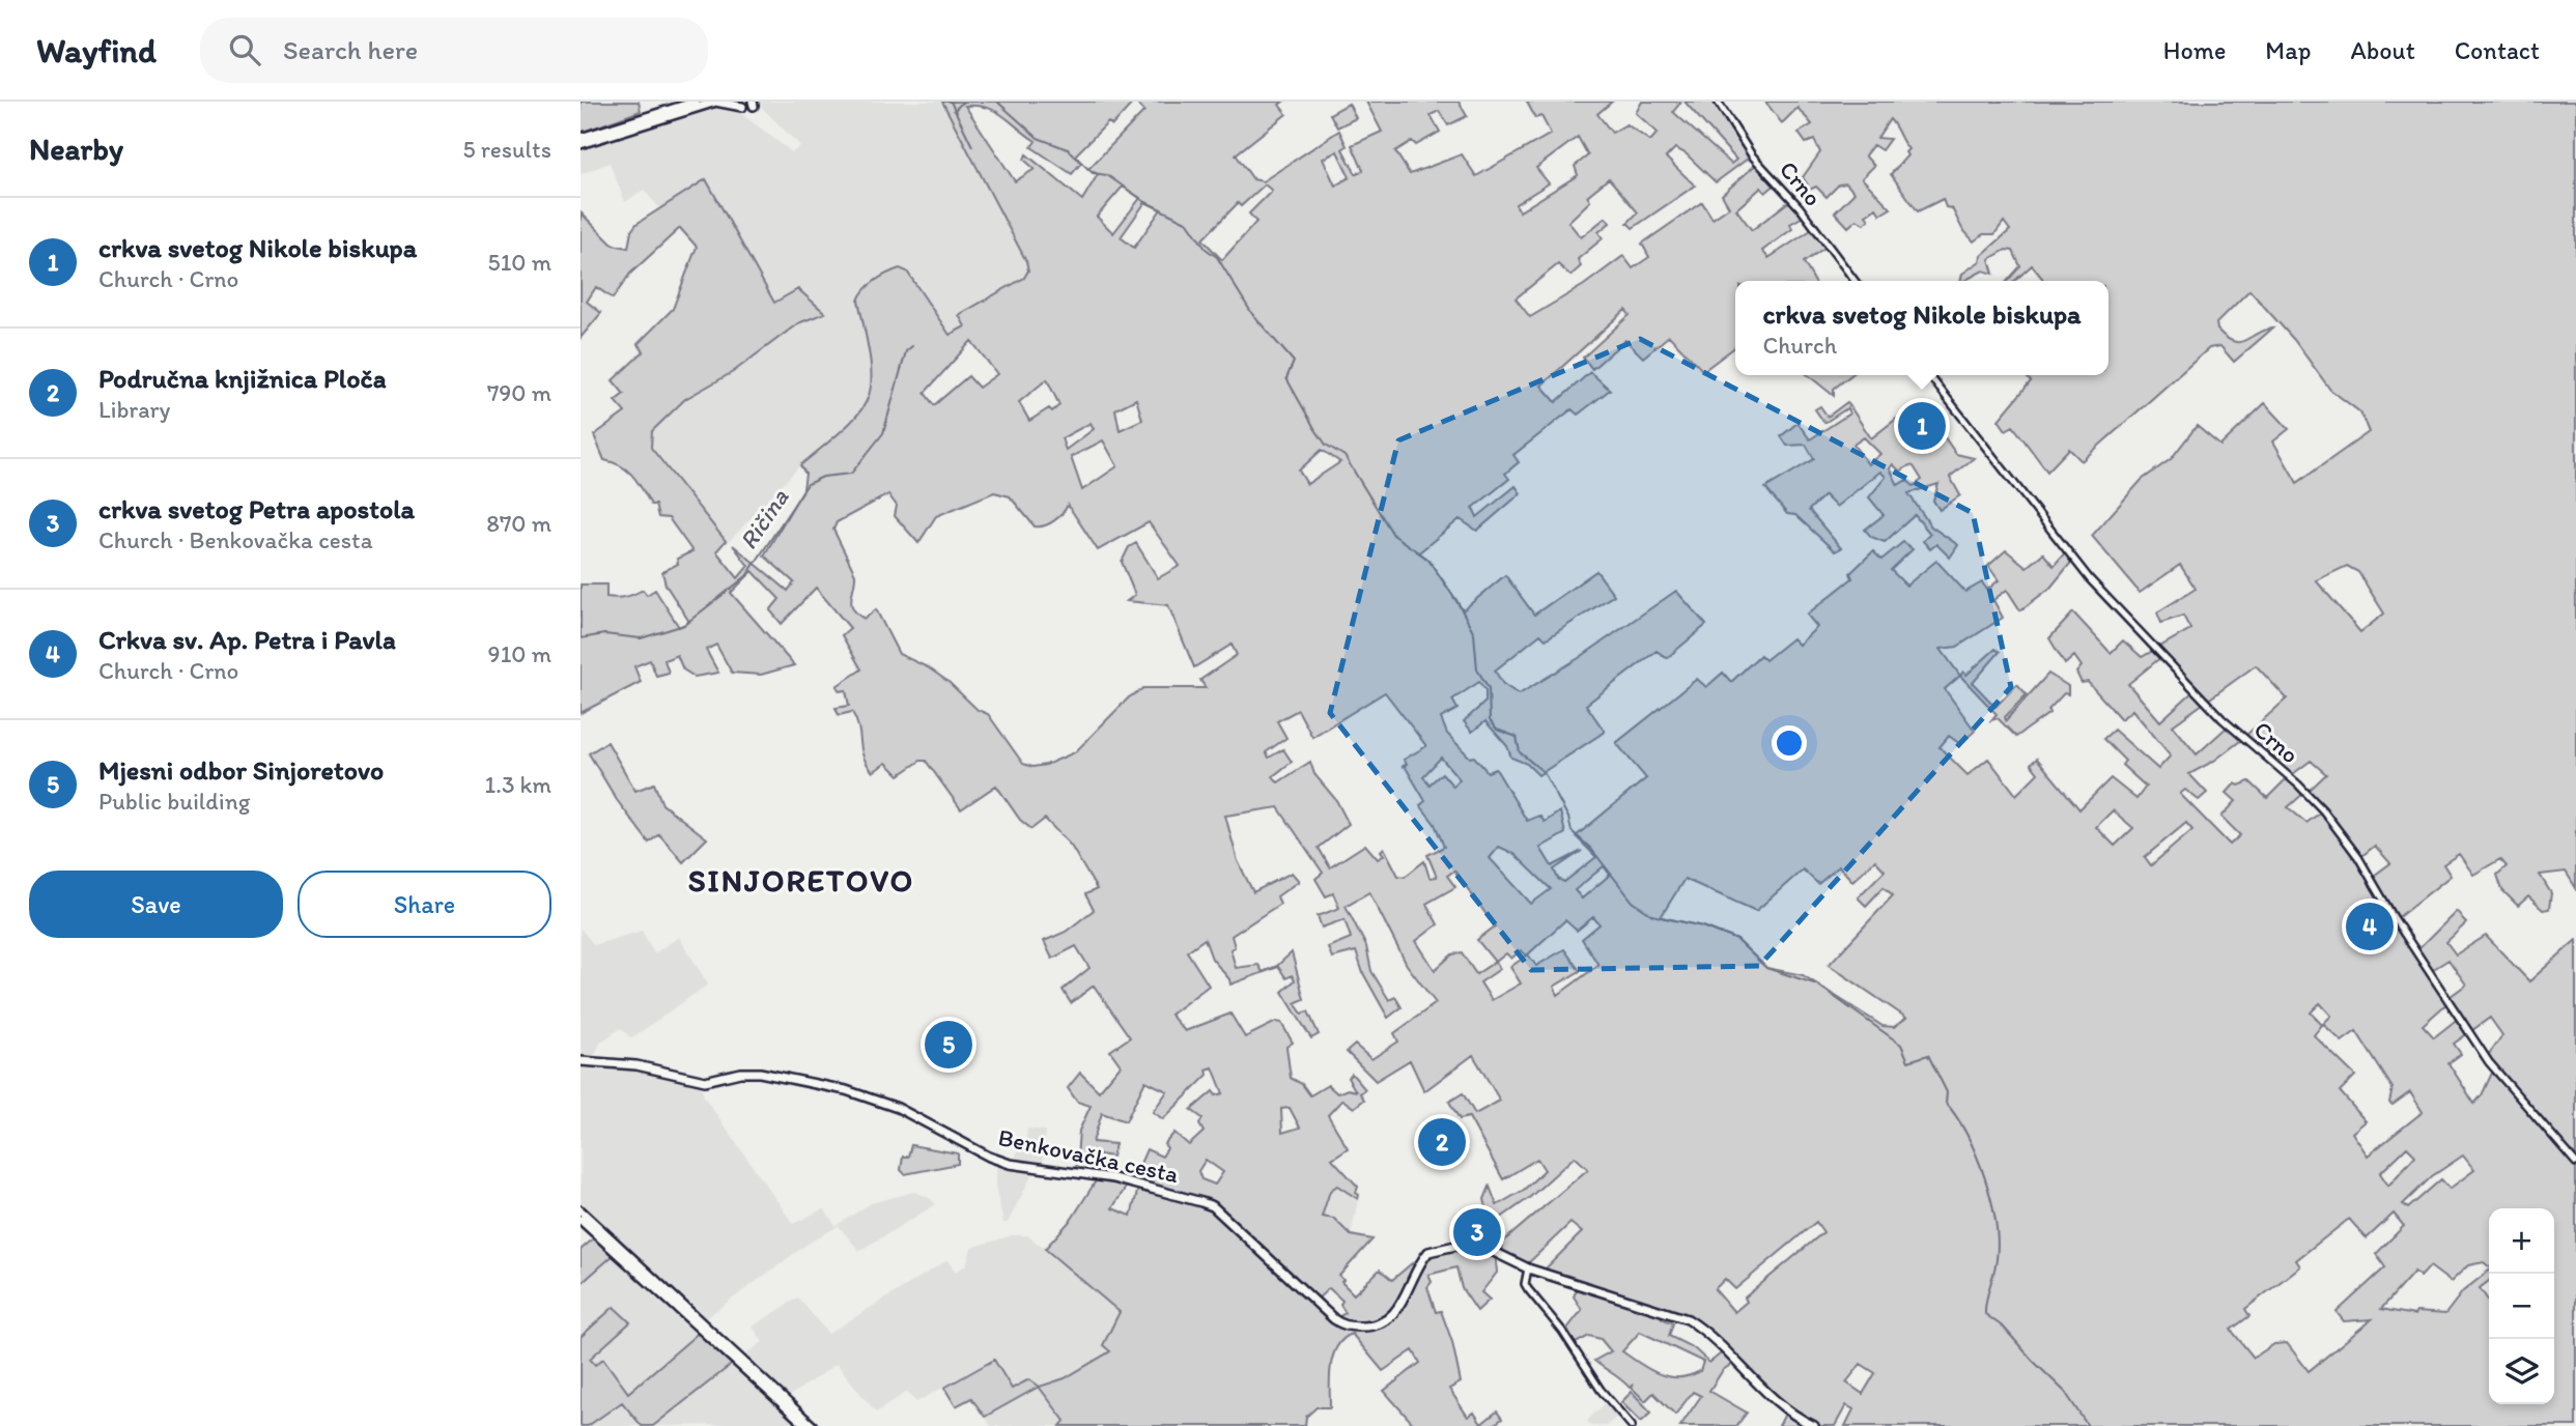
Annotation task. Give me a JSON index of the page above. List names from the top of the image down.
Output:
{
  "streets": {
    "main road": ["Benkovačka cesta"],
    "street": ["Crno"]
  },
  "districts": ["SINJORETOVO"],
  "water": ["Ričina"],
  "page": {
    "header": "Wayfind",
    "search": "Search here",
    "nav": [
      "Home",
      "Map",
      "About",
      "Contact"
    ],
    "heading": ["Nearby", "5 results"],
    "list": [
      {
        "mark": "1",
        "name": "crkva svetog Nikole biskupa",
        "note": "Church · Crno",
        "value": "510 m"
      },
      {
        "mark": "2",
        "name": "Područna knjižnica Ploča",
        "note": "Library",
        "value": "790 m"
      },
      {
        "mark": "3",
        "name": "crkva svetog Petra apostola",
        "note": "Church · Benkovačka cesta",
        "value": "870 m"
      },
      {
        "mark": "4",
        "name": "Crkva sv. Ap. Petra i Pavla",
        "note": "Church · Crno",
        "value": "910 m"
      },
      {
        "mark": "5",
        "name": "Mjesni odbor Sinjoretovo",
        "note": "Public building",
        "value": "1.3 km"
      }
    ],
    "popup": ["crkva svetog Nikole biskupa", "Church"],
    "pins": [
      "1",
      "4",
      "5",
      "2",
      "3"
    ],
    "buttons": ["Save", "Share"],
    "map_buttons": ["+", "−"]
  }
}
